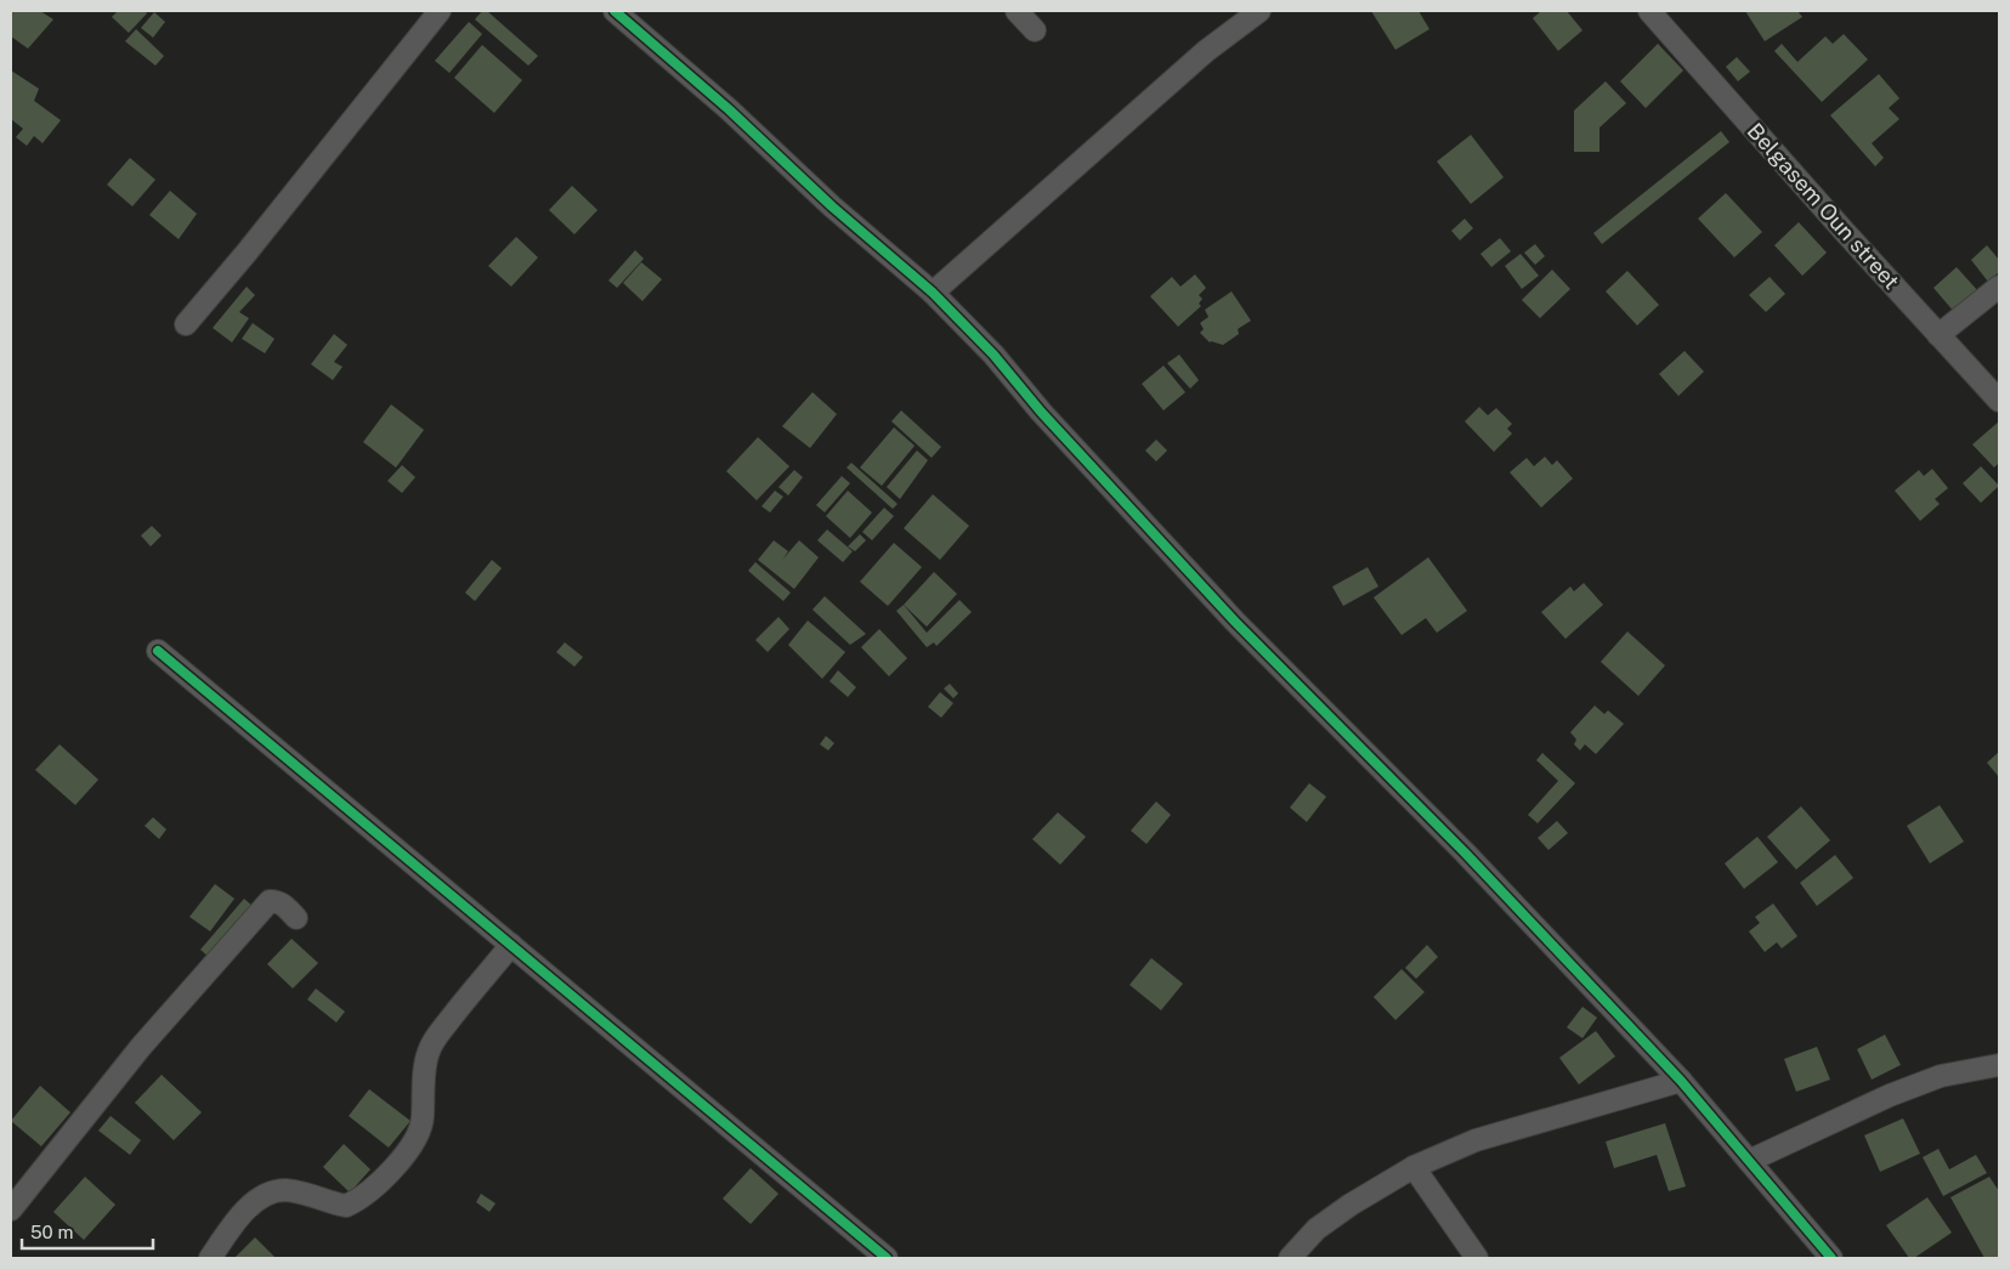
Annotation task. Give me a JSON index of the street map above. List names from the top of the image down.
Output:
{
  "streets": {
    "street": ["Belgasem Oun street"]
  },
  "scale_bar": "50 m"
}
